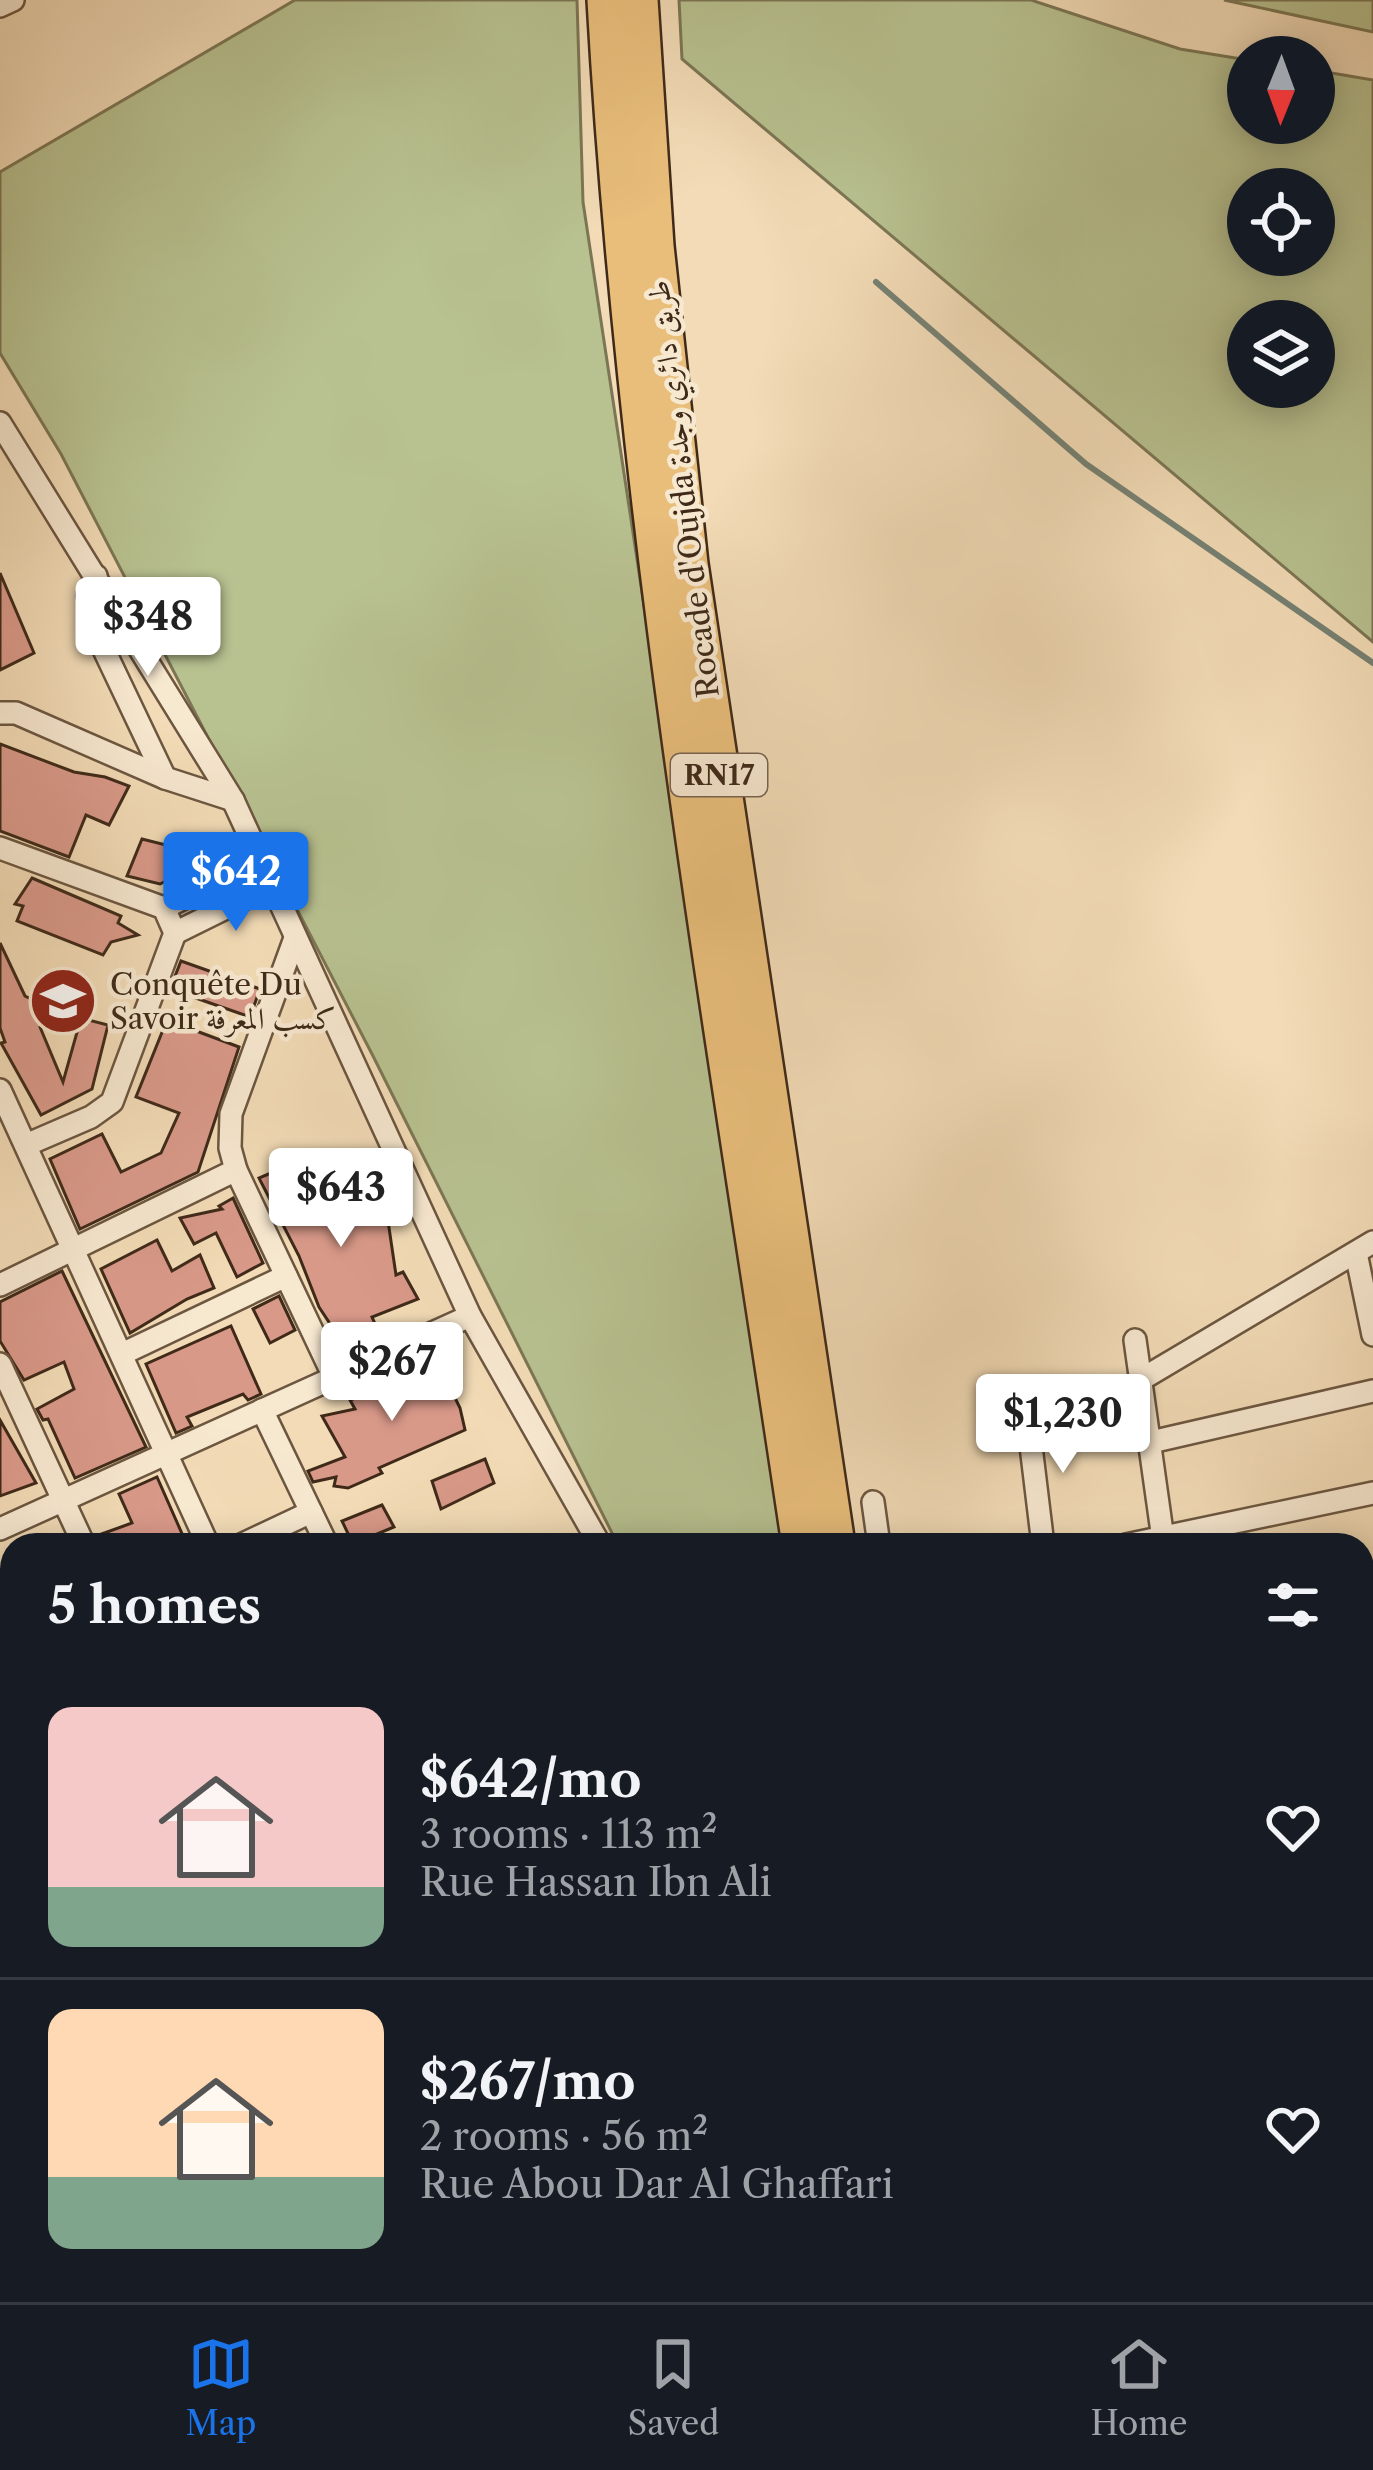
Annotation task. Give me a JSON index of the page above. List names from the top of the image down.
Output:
{
  "streets": {
    "highway": ["Rocade d'Oujda طريق دائري وجدة", "RN17"]
  },
  "places": {
    "school or university": ["Conquête Du Savoir كسب المعرفة"]
  },
  "north": "bottom",
  "page": {
    "price": [
      "$348",
      "$642",
      "$643",
      "$267",
      "$1,230"
    ],
    "heading": "5 homes",
    "list": [
      {
        "name": "$642/mo",
        "note": "3 rooms · 113 m² · Rue Hassan Ibn Ali"
      },
      {
        "name": "$267/mo",
        "note": "2 rooms · 56 m² · Rue Abou Dar Al Ghaffari"
      }
    ],
    "tabs": ["Map", "Saved", "Home"]
  }
}
